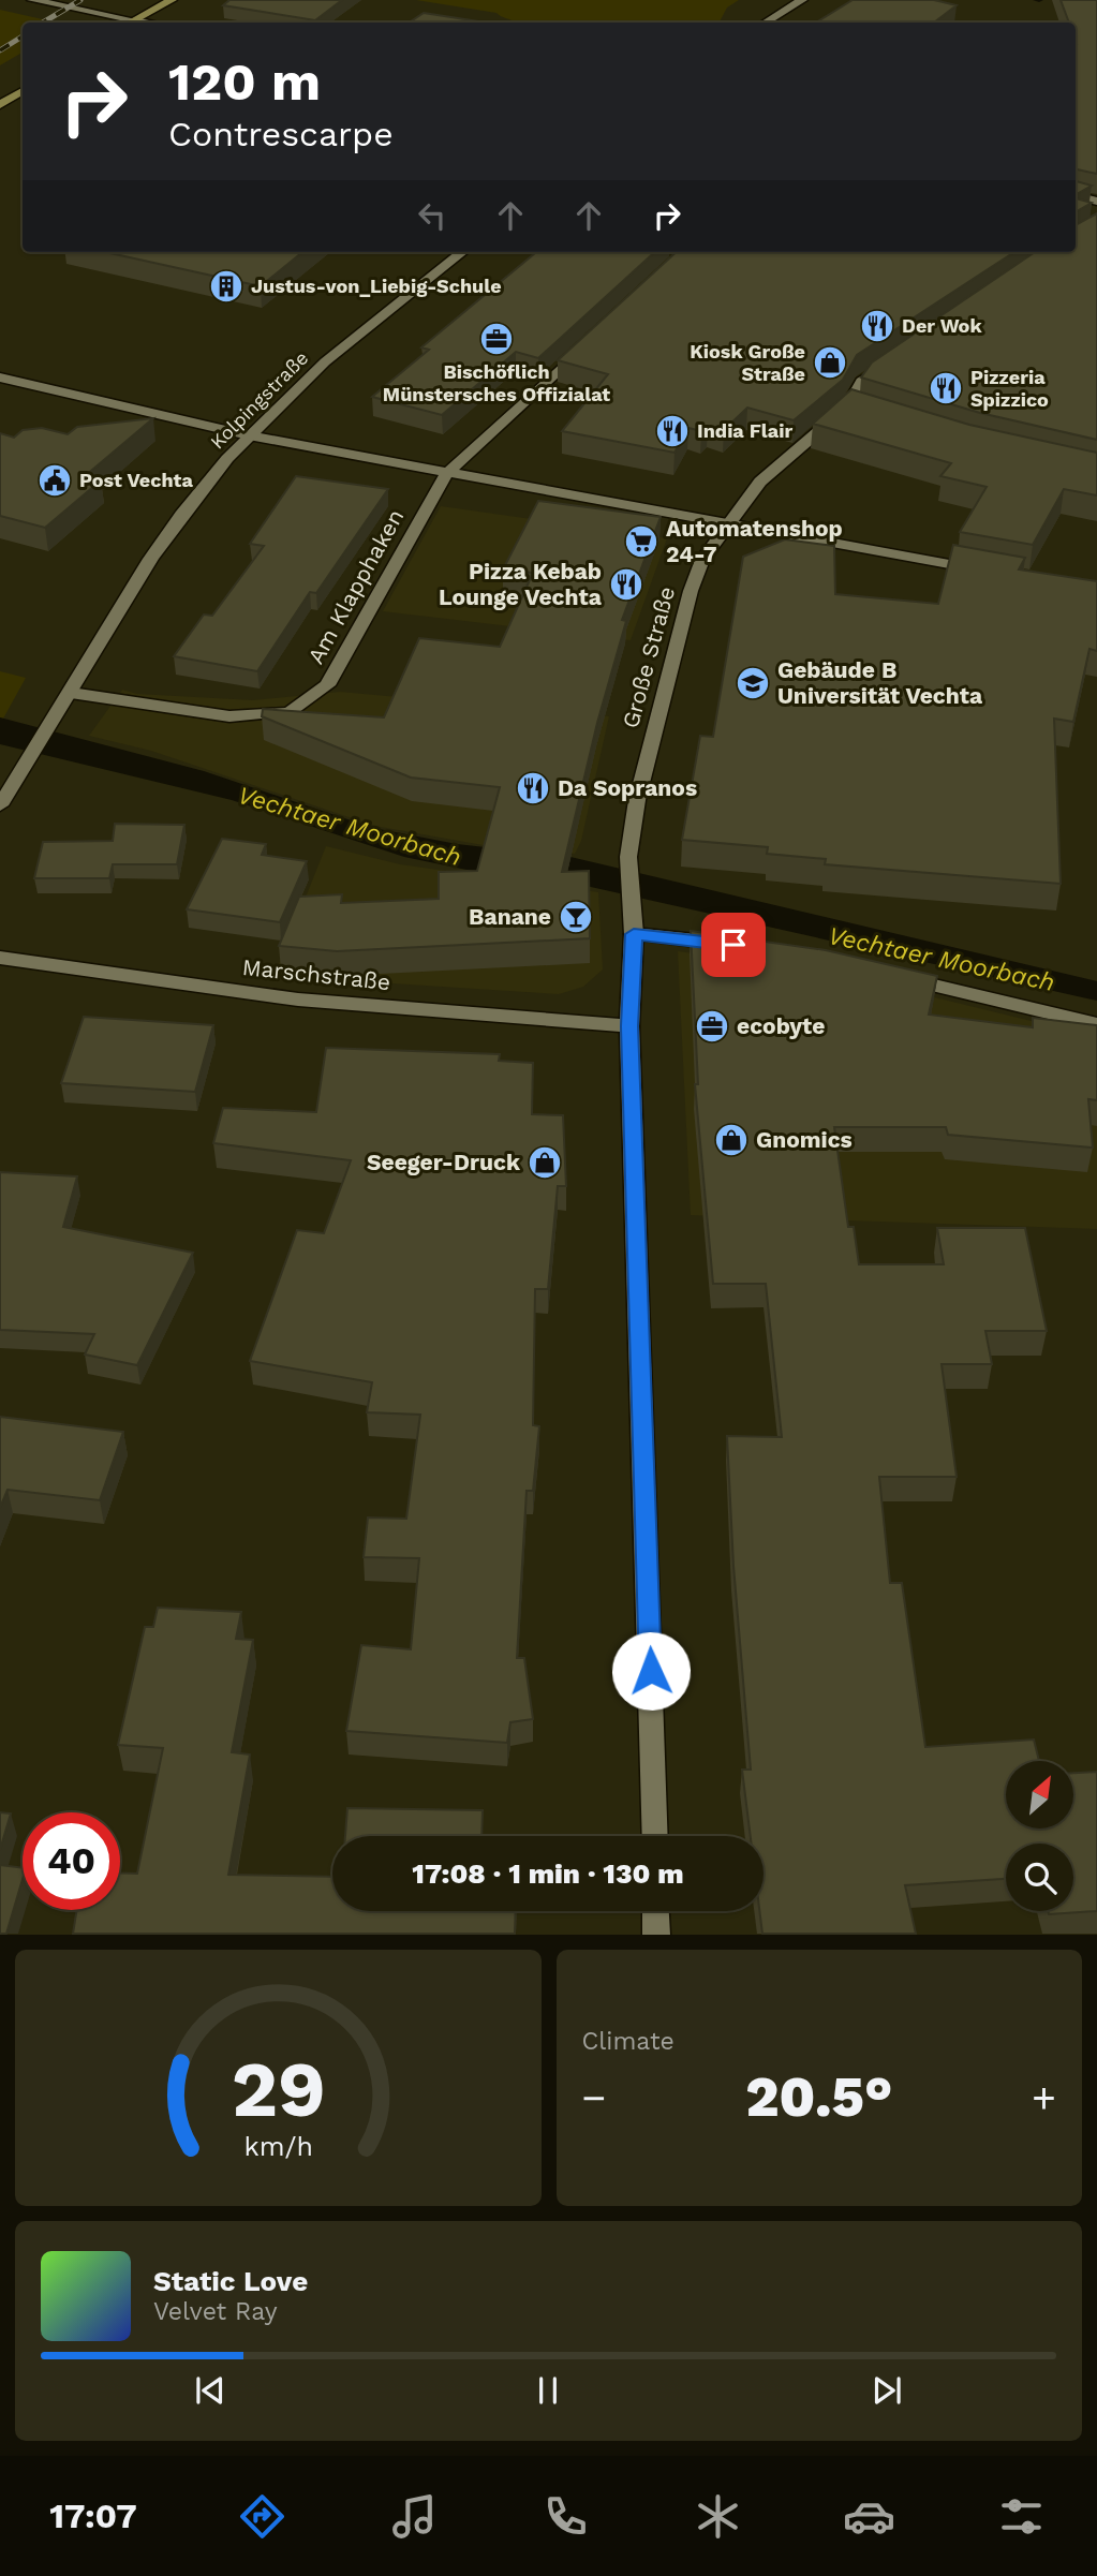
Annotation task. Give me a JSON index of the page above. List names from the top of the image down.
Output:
{
  "streets": {
    "street": [
      "Kolpingstraße",
      "Am Klapphaken",
      "Große Straße",
      "Marschstraße"
    ]
  },
  "crossings": [
    ["Kolpingstraße", "Am Klapphaken"],
    ["Große Straße", "Marschstraße"]
  ],
  "water": ["Vechtaer Moorbach"],
  "places": {
    "building": ["Justus-von_Liebig-Schule"],
    "restaurant": [
      "Der Wok",
      "Pizzeria Spizzico",
      "India Flair",
      "Pizza Kebab Lounge Vechta",
      "Da Sopranos"
    ],
    "office": ["Bischöflich Münstersches Offizialat", "ecobyte"],
    "shop": ["Kiosk Große Straße", "Gnomics", "Seeger-Druck"],
    "public building": ["Post Vechta"],
    "supermarket": ["Automatenshop 24-7"],
    "school or university": ["Gebäude B Universität Vechta"],
    "bar": ["Banane"]
  },
  "north": "top right",
  "page": {
    "turn": ["120 m", "Contrescarpe"],
    "limit": "40",
    "trip": "17:08 · 1 min · 130 m",
    "tile": "Climate",
    "heat": ["−", "20.5°", "+"],
    "song": ["Static Love", "Velvet Ray"],
    "tabs": "17:07",
    "gauge": ["29", "km/h"]
  }
}
